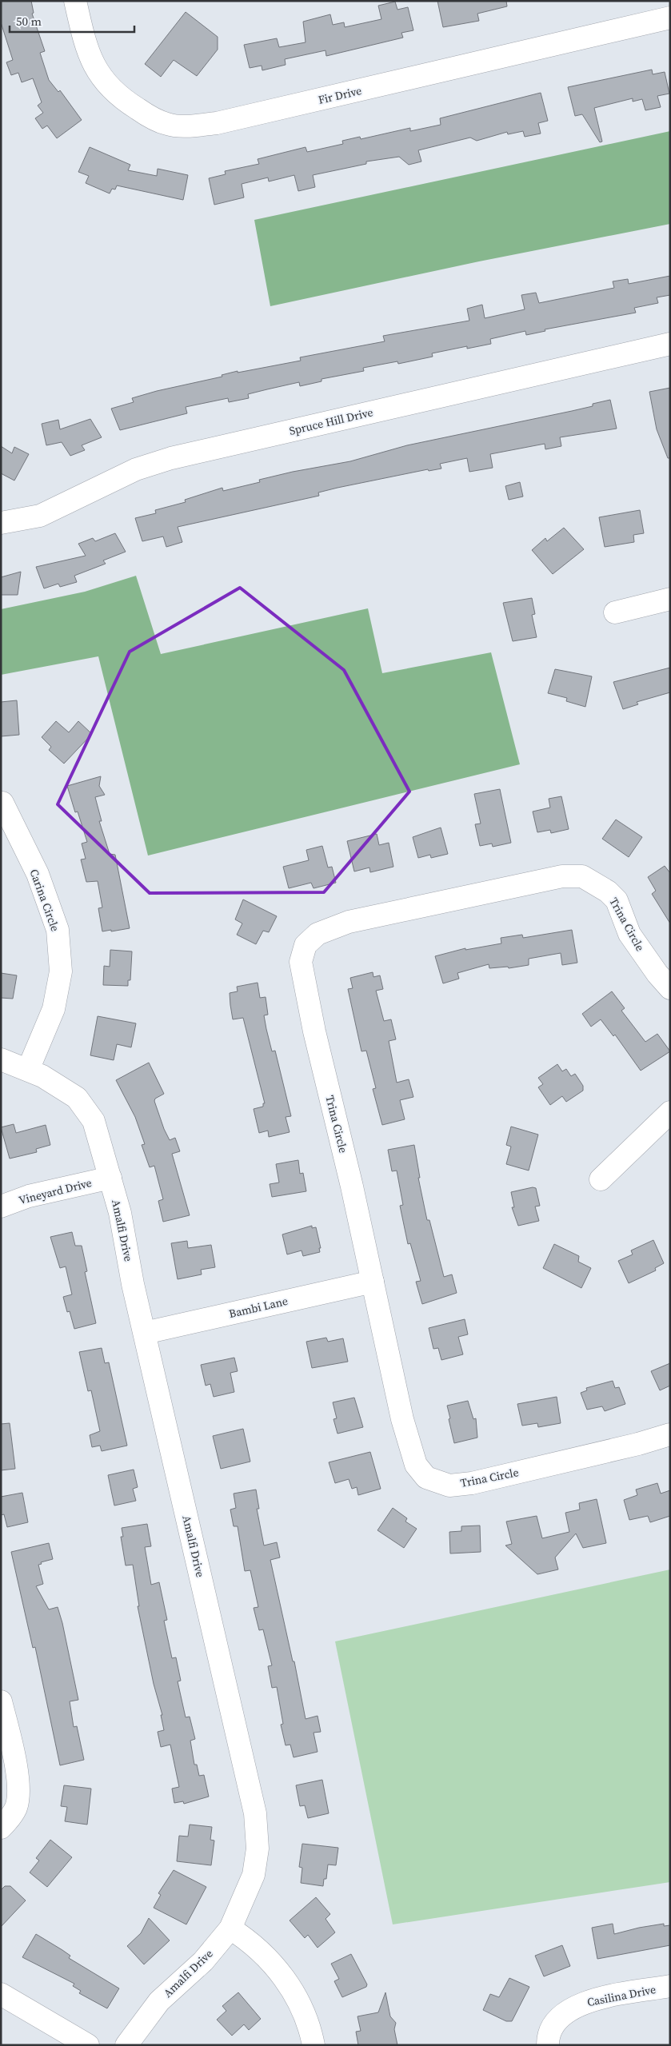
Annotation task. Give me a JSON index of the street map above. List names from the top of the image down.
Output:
{
  "streets": {
    "street": [
      "Fir Drive",
      "Spruce Hill Drive",
      "Carina Circle",
      "Trina Circle",
      "Vineyard Drive",
      "Amalfi Drive",
      "Bambi Lane",
      "Casilina Drive"
    ]
  },
  "crossings": [
    ["Carina Circle", "Amalfi Drive"],
    ["Trina Circle", "Bambi Lane"],
    ["Vineyard Drive", "Amalfi Drive"],
    ["Amalfi Drive", "Bambi Lane"]
  ],
  "scale_bar": "50 m"
}
